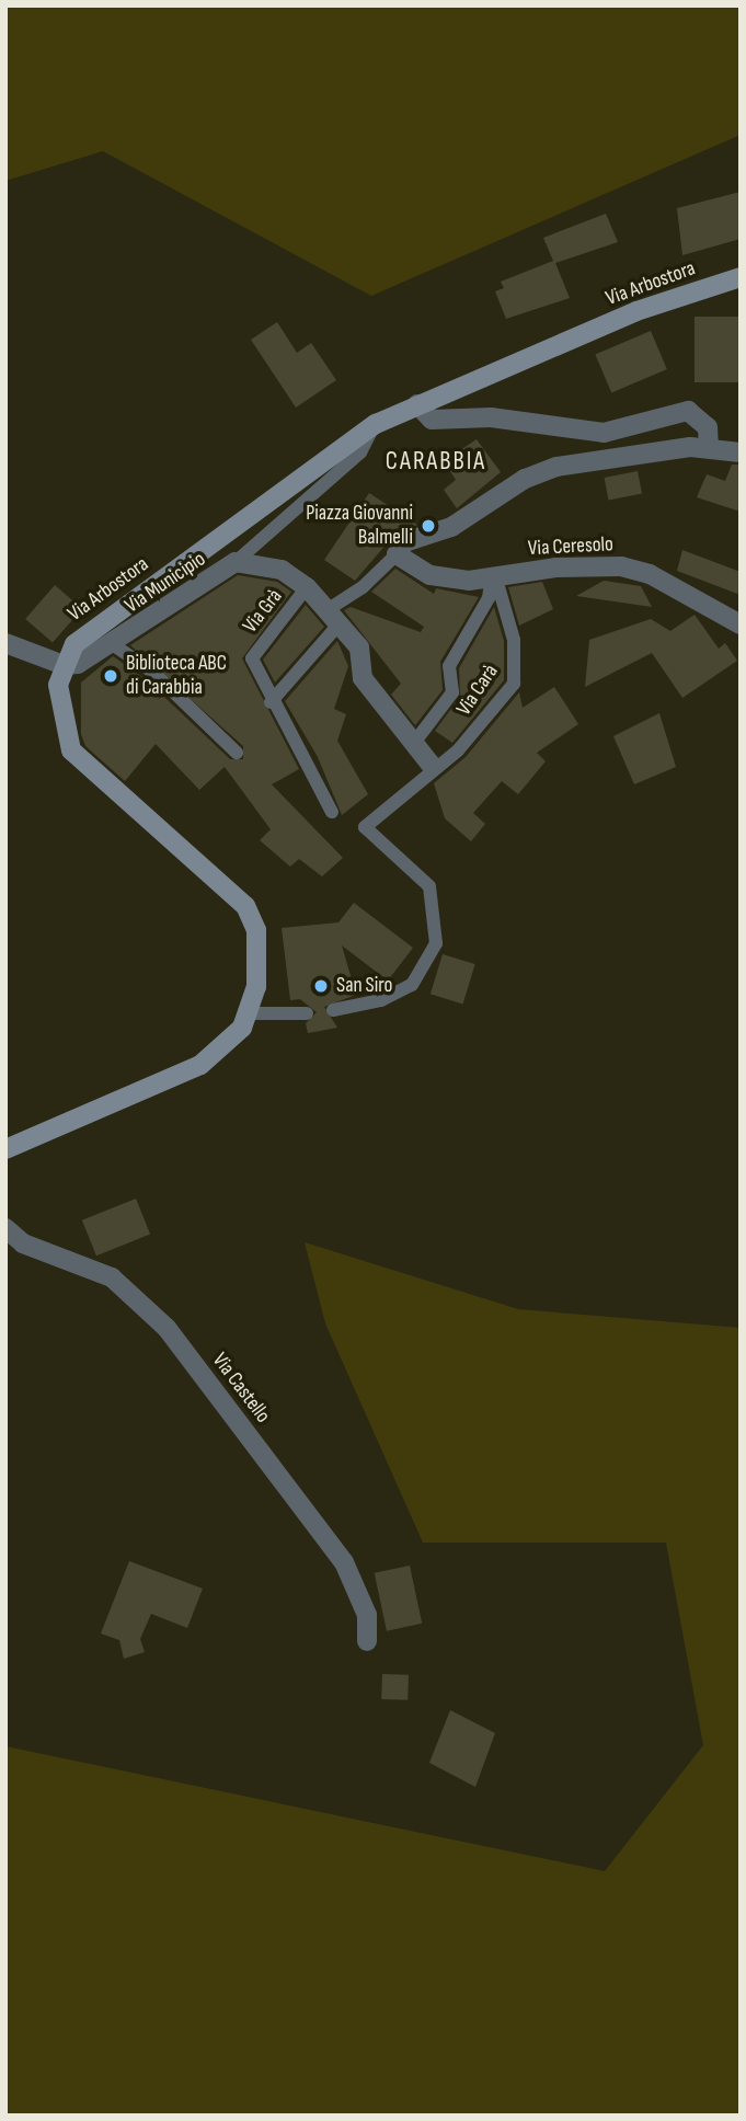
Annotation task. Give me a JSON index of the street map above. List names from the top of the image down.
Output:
{
  "streets": {
    "street": [
      "Via Arbostora",
      "Via Ceresolo",
      "Via Municipio",
      "Via Castello"
    ],
    "lane": ["Via Grà", "Via Carà"]
  },
  "crossings": [
    ["Via Arbostora", "Via Municipio"],
    ["Via Ceresolo", "Via Carà"],
    ["Via Municipio", "Via Grà"],
    ["Via Municipio", "Via Carà"]
  ],
  "districts": ["CARABBIA"],
  "places": ["Piazza Giovanni Balmelli", "Biblioteca ABC di Carabbia", "San Siro"]
}
